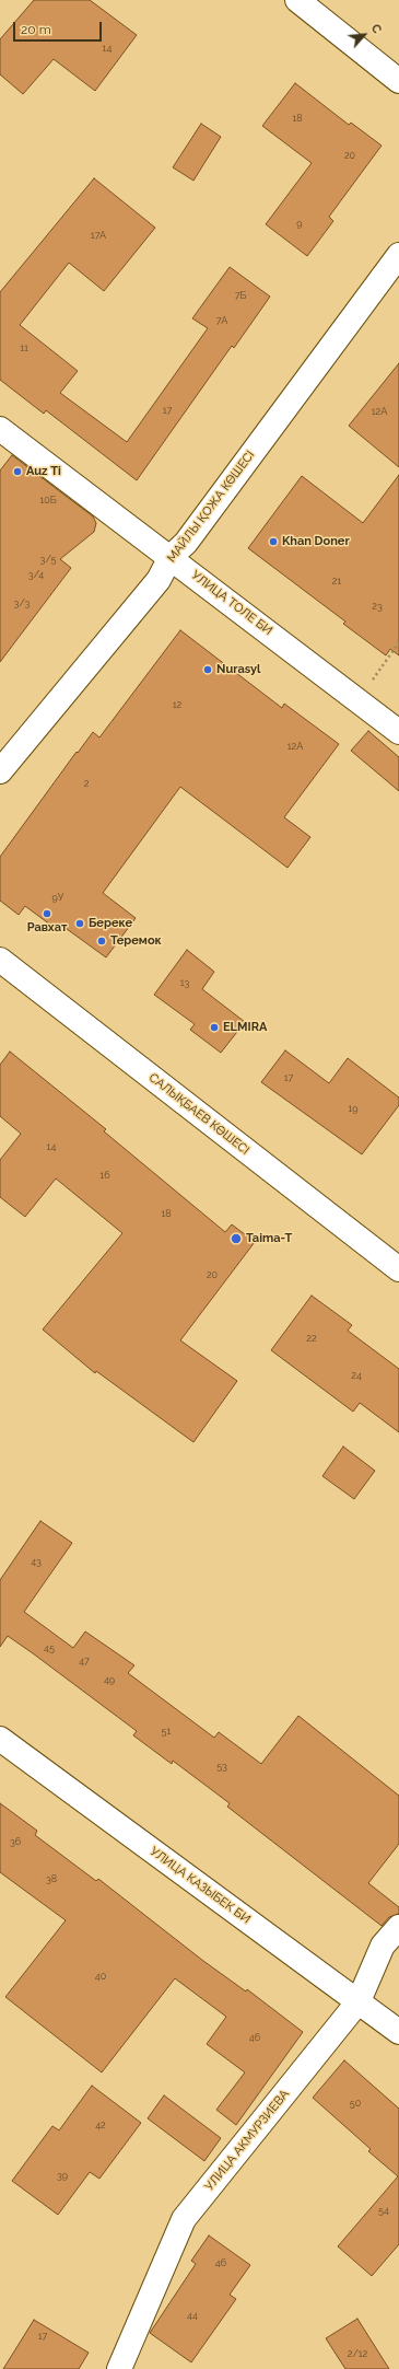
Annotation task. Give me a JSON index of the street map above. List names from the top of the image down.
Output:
{
  "streets": {
    "street": [
      "МАЙЛЫ ҚОЖА КӨШЕСІ",
      "УЛИЦА ТОЛЕ БИ",
      "САЛЫҚБАЕВ КӨШЕСІ",
      "УЛИЦА КАЗЫБЕК БИ",
      "УЛИЦА АКМУРЗИЕВА"
    ]
  },
  "crossings": [
    ["МАЙЛЫ ҚОЖА КӨШЕСІ", "УЛИЦА ТОЛЕ БИ"],
    ["УЛИЦА КАЗЫБЕК БИ", "УЛИЦА АКМУРЗИЕВА"]
  ],
  "places": [
    "Auz Ti",
    "Khan Doner",
    "Nurasyl",
    "Равхат",
    "Береке",
    "Теремок",
    "ELMIRA",
    "Taima-T"
  ],
  "house_numbers": [
    "14",
    "18",
    "20",
    "9",
    "17А",
    "7Б",
    "7А",
    "11",
    "17",
    "12А",
    "10Б",
    "3/5",
    "3/4",
    "21",
    "3/3",
    "23",
    "12",
    "12А",
    "2",
    "9У",
    "13",
    "17",
    "19",
    "14",
    "16",
    "18",
    "20",
    "22",
    "24",
    "43",
    "45",
    "47",
    "49",
    "51",
    "53",
    "36",
    "38",
    "40",
    "46",
    "50",
    "42",
    "39",
    "54",
    "46",
    "44",
    "17",
    "2/12"
  ],
  "scale_bar": "20 m",
  "north": "top right"
}
